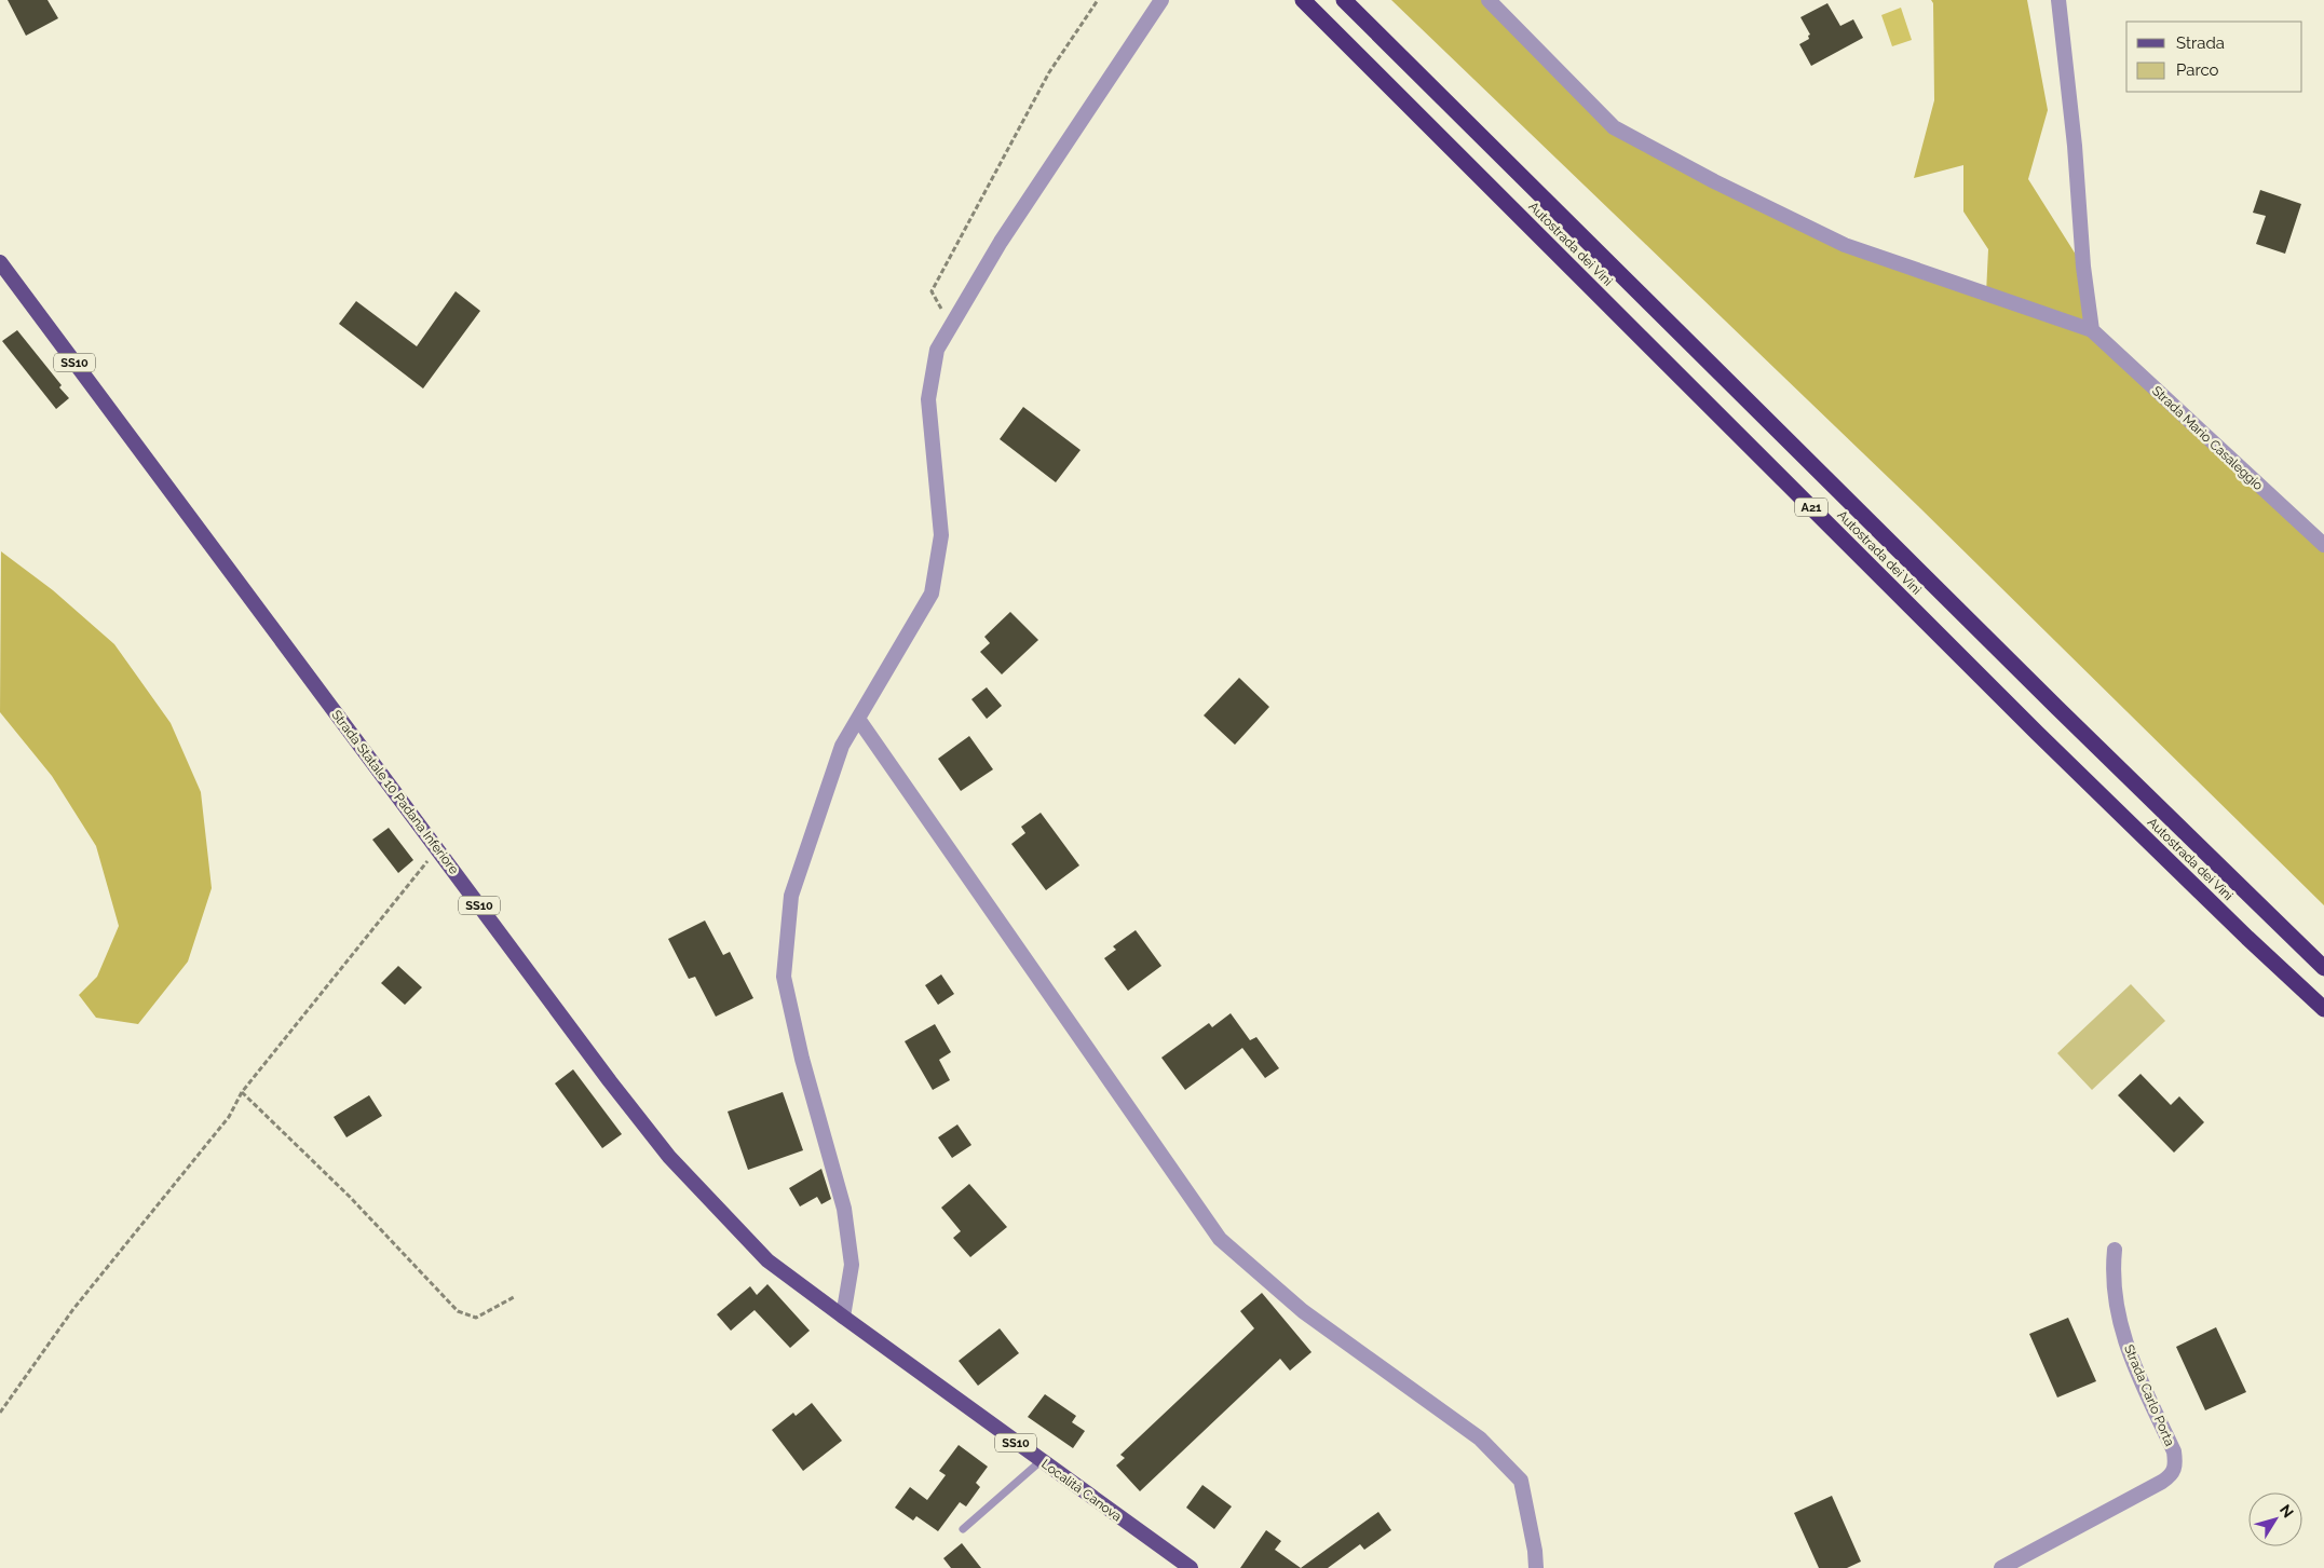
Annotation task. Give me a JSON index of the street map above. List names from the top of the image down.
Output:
{
  "streets": {
    "highway": ["Autostrada dei Vini", "A21"],
    "main road": ["SS10", "Strada Statale 10 Padana Inferiore", "Località Canova"],
    "street": ["Strada Mario Casaleggio", "Strada Carlo Porta"]
  },
  "crossings": [
    ["Strada Statale 10 Padana Inferiore", "Località Canova"]
  ],
  "legend": ["Strada", "Parco"],
  "north": "top right"
}
